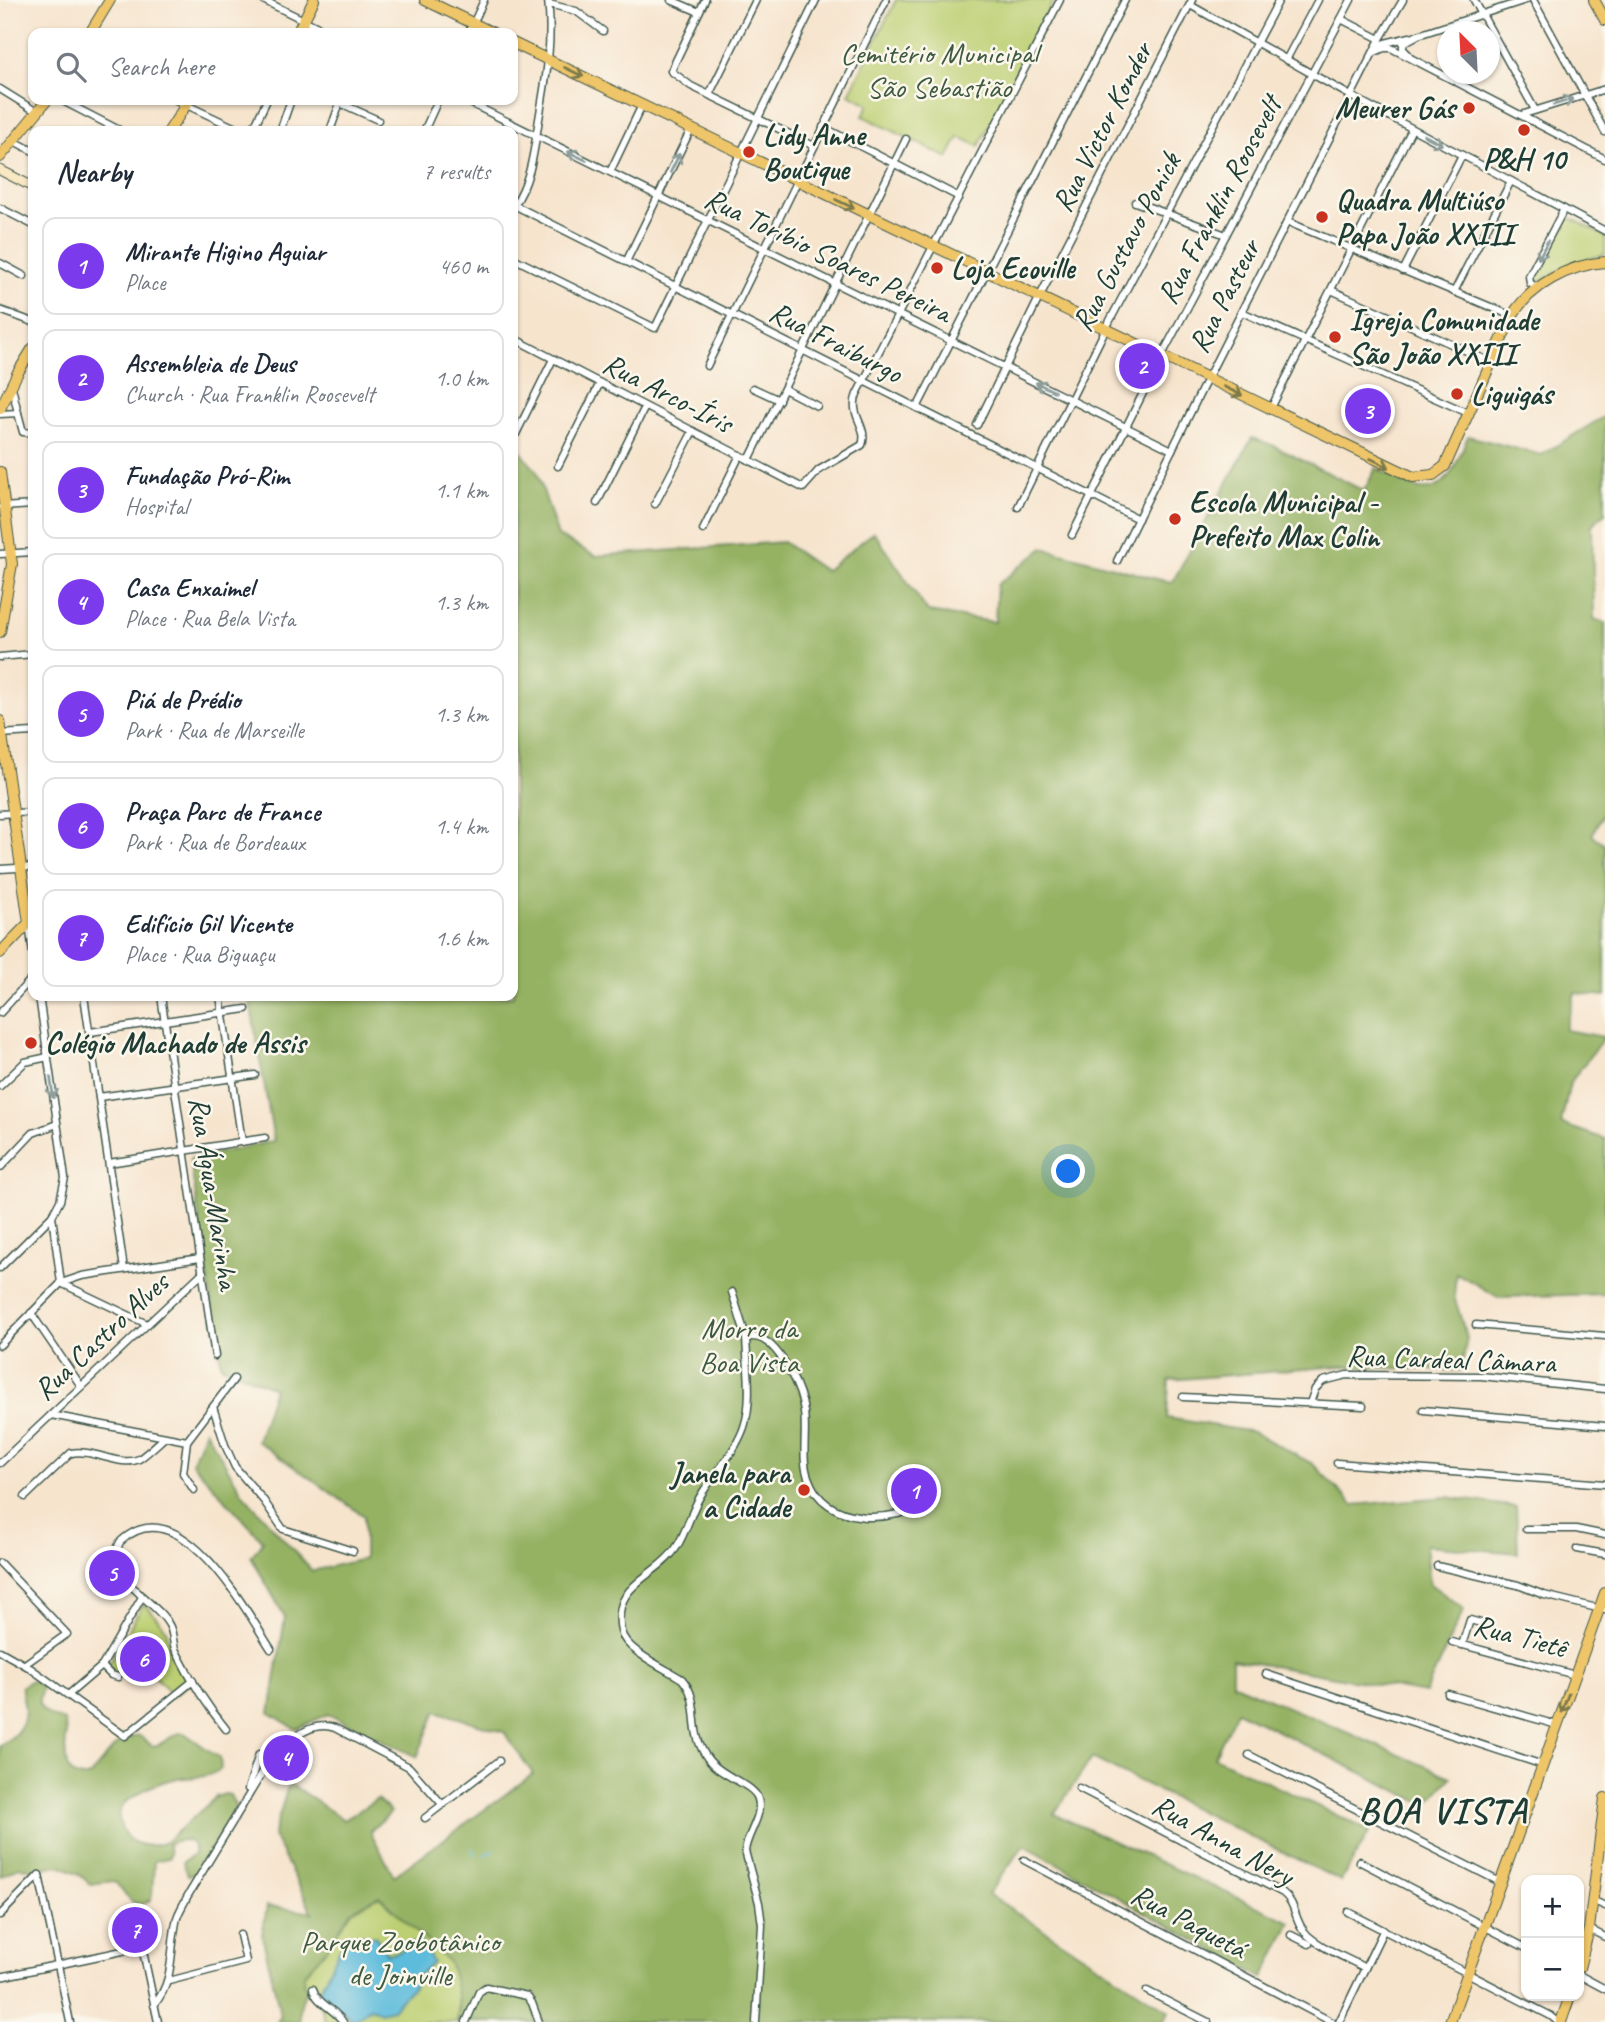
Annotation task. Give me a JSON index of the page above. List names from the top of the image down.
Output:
{
  "streets": {
    "street": [
      "Rua Victor Konder",
      "Rua Franklin Roosevelt",
      "Rua Gustavo Ponick",
      "Rua Toríbio Soares Pereira",
      "Rua Pasteur",
      "Rua Fraiburgo",
      "Rua Arco-Íris",
      "Rua Água-Marinha",
      "Rua Castro Alves",
      "Rua Cardeal Câmara",
      "Rua Tietê",
      "Rua Anna Nery",
      "Rua Paquetá"
    ]
  },
  "crossings": [
    ["Rua Victor Konder", "Rua Toríbio Soares Pereira"],
    ["Rua Franklin Roosevelt", "Rua Toríbio Soares Pereira"],
    ["Rua Franklin Roosevelt", "Rua Fraiburgo"],
    ["Rua Gustavo Ponick", "Rua Toríbio Soares Pereira"],
    ["Rua Gustavo Ponick", "Rua Fraiburgo"],
    ["Rua Toríbio Soares Pereira", "Rua Pasteur"],
    ["Rua Pasteur", "Rua Fraiburgo"],
    ["Rua Fraiburgo", "Rua Arco-Íris"],
    ["Rua Água-Marinha", "Rua Castro Alves"]
  ],
  "districts": ["BOA VISTA"],
  "parks": ["Cemitério Municipal São Sebastião", "Morro da Boa Vista", "Parque Zoobotânico de Joinville"],
  "places": [
    "Meurer Gás",
    "P&H 10",
    "Lidy Anne Boutique",
    "Quadra Multiúso Papa João XXIII",
    "Loja Ecoville",
    "Igreja Comunidade São João XXIII",
    "Liguigás",
    "Escola Municipal - Prefeito Max Colin",
    "Colégio Machado de Assis",
    "Janela para a Cidade"
  ],
  "north": "top left",
  "page": {
    "search": "Search here",
    "heading": ["Nearby", "7 results"],
    "list": [
      {
        "mark": "1",
        "name": "Mirante Higino Aguiar",
        "note": "Place",
        "value": "460 m"
      },
      {
        "mark": "2",
        "name": "Assembleia de Deus",
        "note": "Church · Rua Franklin Roosevelt",
        "value": "1.0 km"
      },
      {
        "mark": "3",
        "name": "Fundação Pró-Rim",
        "note": "Hospital",
        "value": "1.1 km"
      },
      {
        "mark": "4",
        "name": "Casa Enxaimel",
        "note": "Place · Rua Bela Vista",
        "value": "1.3 km"
      },
      {
        "mark": "5",
        "name": "Piá de Prédio",
        "note": "Park · Rua de Marseille",
        "value": "1.3 km"
      },
      {
        "mark": "6",
        "name": "Praça Parc de France",
        "note": "Park · Rua de Bordeaux",
        "value": "1.4 km"
      },
      {
        "mark": "7",
        "name": "Edifício Gil Vicente",
        "note": "Place · Rua Biguaçu",
        "value": "1.6 km"
      }
    ],
    "pins": [
      "2",
      "3",
      "1",
      "5",
      "6",
      "4",
      "7"
    ],
    "map_buttons": ["+", "−"]
  }
}
